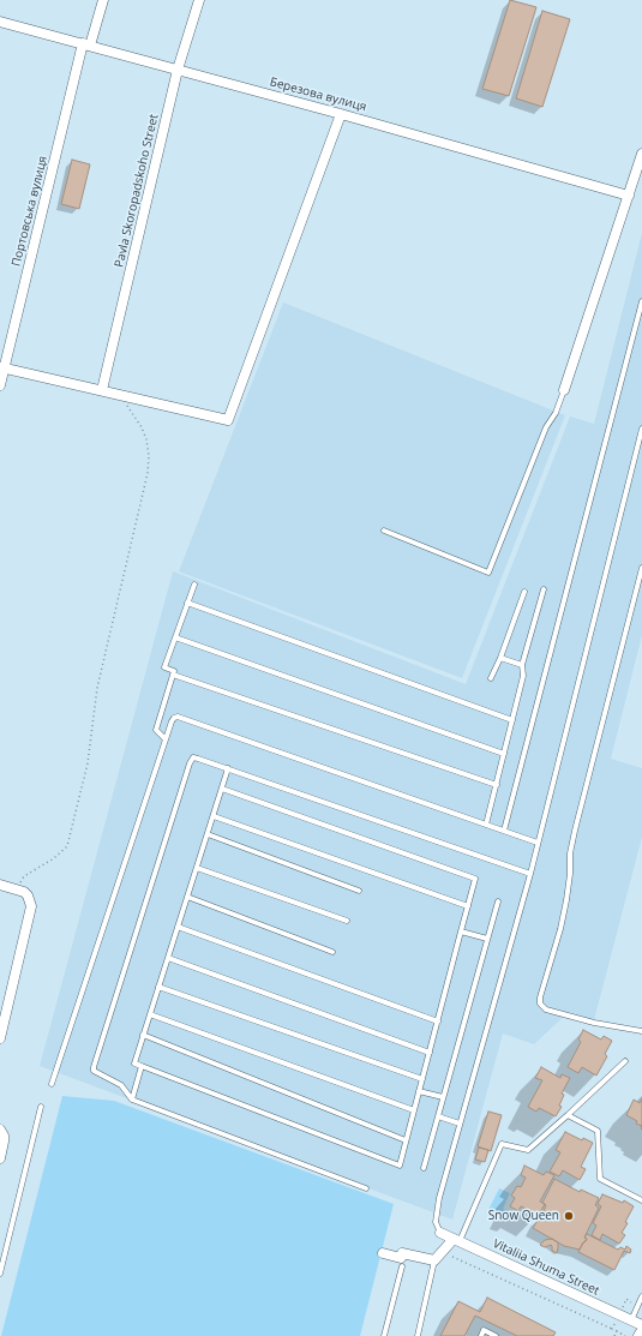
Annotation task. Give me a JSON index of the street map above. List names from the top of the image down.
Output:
{
  "streets": {
    "street": [
      "Березова вулиця",
      "Pavla Skoropadskoho Street",
      "Портовська вулиця",
      "Vitaliia Shuma Street"
    ]
  },
  "crossings": [
    ["Березова вулиця", "Pavla Skoropadskoho Street"],
    ["Березова вулиця", "Портовська вулиця"]
  ],
  "places": ["Snow Queen"]
}
